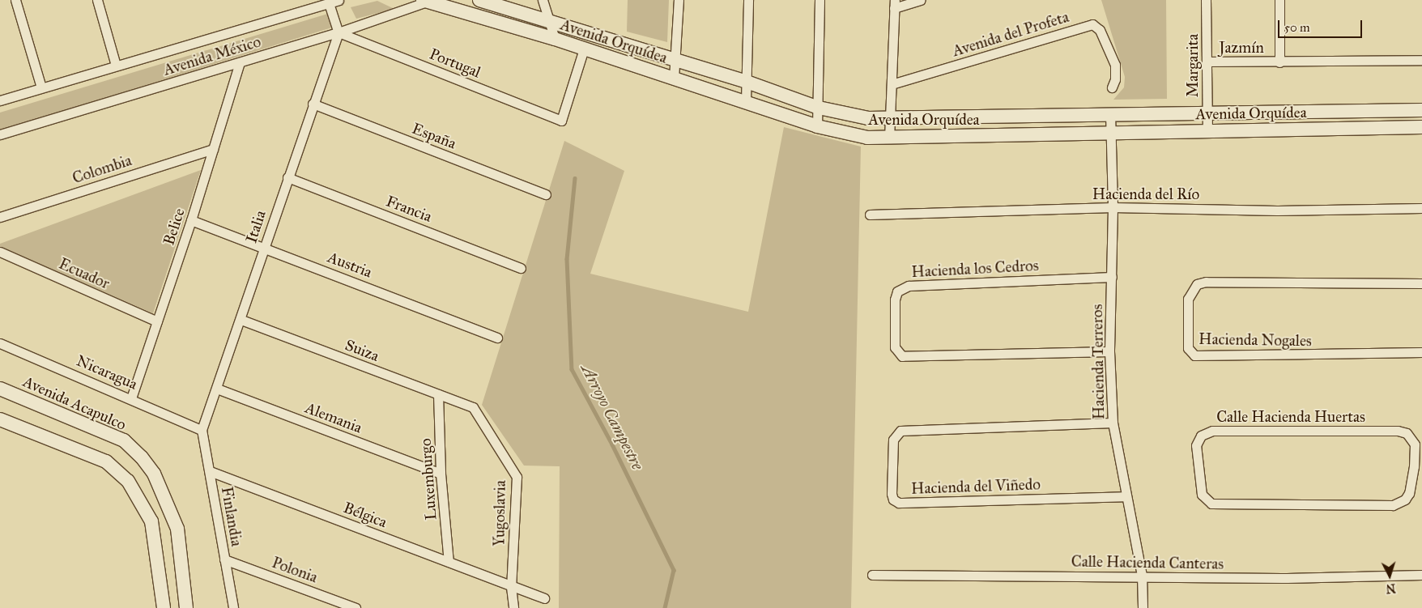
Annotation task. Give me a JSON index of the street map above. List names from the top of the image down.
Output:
{
  "streets": {
    "street": [
      "Avenida del Profeta",
      "Avenida Orquídea",
      "Jazmín",
      "Avenida México",
      "Portugal",
      "Margarita",
      "España",
      "Colombia",
      "Hacienda del Río",
      "Francia",
      "Belice",
      "Italia",
      "Austria",
      "Hacienda los Cedros",
      "Ecuador",
      "Hacienda Nogales",
      "Suiza",
      "Hacienda Terreros",
      "Nicaragua",
      "Avenida Acapulco",
      "Calle Hacienda Huertas",
      "Alemania",
      "Luxemburgo",
      "Hacienda del Viñedo",
      "Yugoslavia",
      "Bélgica",
      "Finlandia",
      "Calle Hacienda Canteras",
      "Polonia"
    ]
  },
  "crossings": [
    ["Avenida Orquídea", "Avenida México"],
    ["Avenida Orquídea", "Portugal"],
    ["Avenida Orquídea", "Margarita"],
    ["Avenida Orquídea", "Hacienda Terreros"],
    ["Jazmín", "Margarita"],
    ["Avenida México", "Portugal"],
    ["Avenida México", "Belice"],
    ["Avenida México", "Italia"],
    ["Portugal", "Italia"],
    ["España", "Italia"],
    ["Colombia", "Belice"],
    ["Hacienda del Río", "Hacienda Terreros"],
    ["Francia", "Italia"],
    ["Belice", "Austria"],
    ["Belice", "Ecuador"],
    ["Belice", "Nicaragua"],
    ["Italia", "Austria"],
    ["Italia", "Suiza"],
    ["Italia", "Nicaragua"],
    ["Italia", "Alemania"],
    ["Italia", "Finlandia"],
    ["Hacienda los Cedros", "Hacienda Terreros"],
    ["Suiza", "Luxemburgo"],
    ["Suiza", "Yugoslavia"],
    ["Hacienda Terreros", "Hacienda del Viñedo"],
    ["Hacienda Terreros", "Calle Hacienda Canteras"],
    ["Nicaragua", "Finlandia"],
    ["Alemania", "Luxemburgo"],
    ["Luxemburgo", "Bélgica"],
    ["Yugoslavia", "Bélgica"],
    ["Bélgica", "Finlandia"],
    ["Finlandia", "Polonia"]
  ],
  "water": ["Arroyo Campestre"],
  "scale_bar": "50 m",
  "north": "bottom"
}
